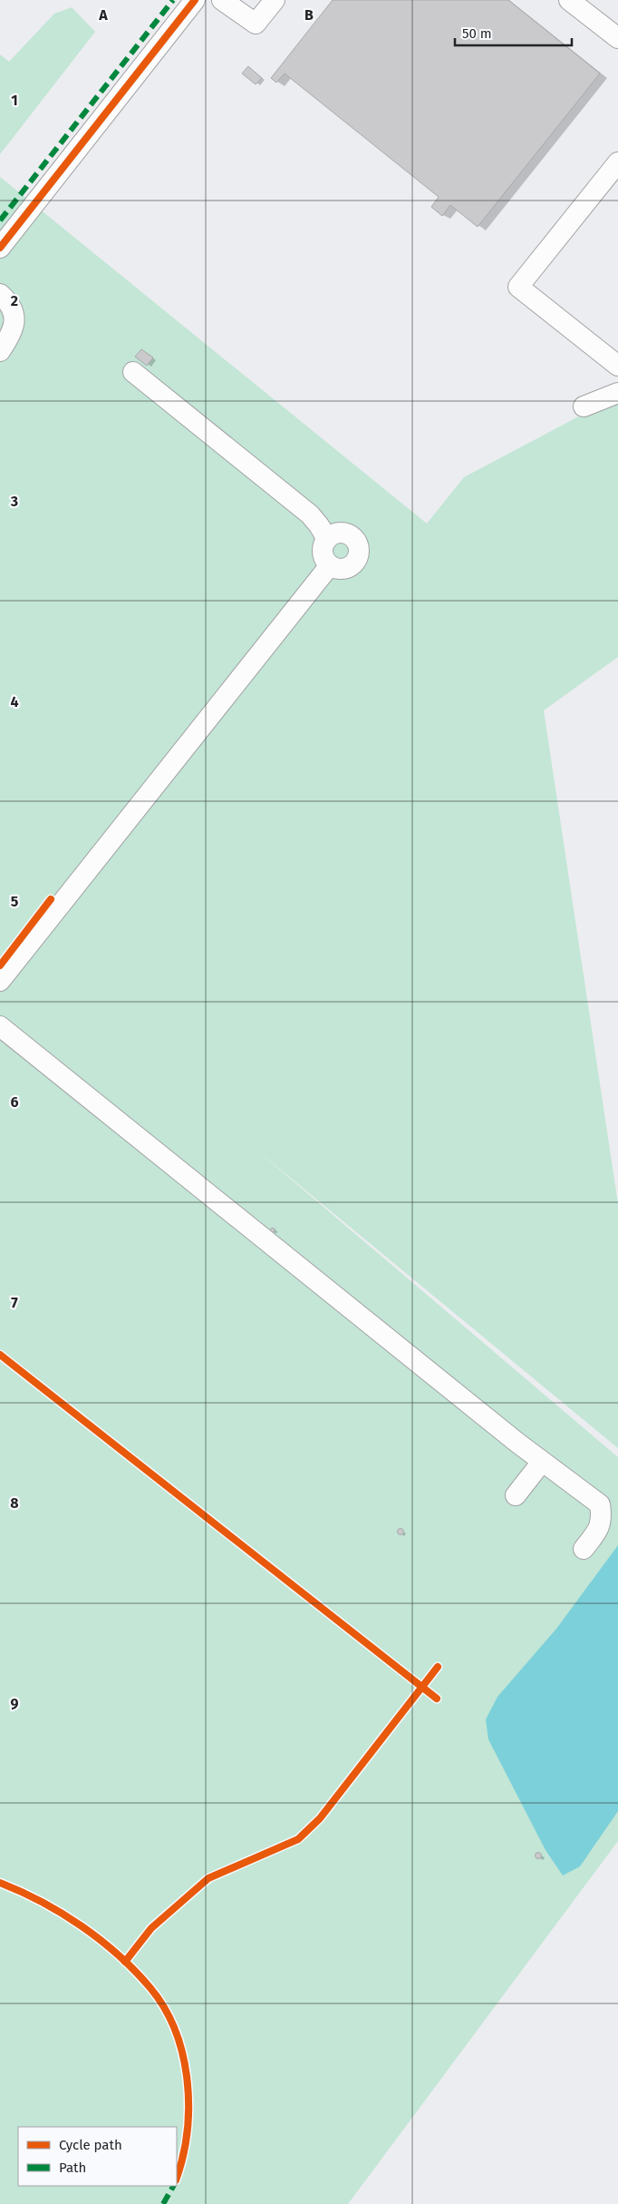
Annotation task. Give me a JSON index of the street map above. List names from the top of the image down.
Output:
{
  "legend": ["Cycle path", "Path"],
  "scale_bar": "50 m",
  "grid": {
    "columns": ["A", "B"],
    "rows": [
      "1",
      "2",
      "3",
      "4",
      "5",
      "6",
      "7",
      "8",
      "9"
    ]
  }
}
